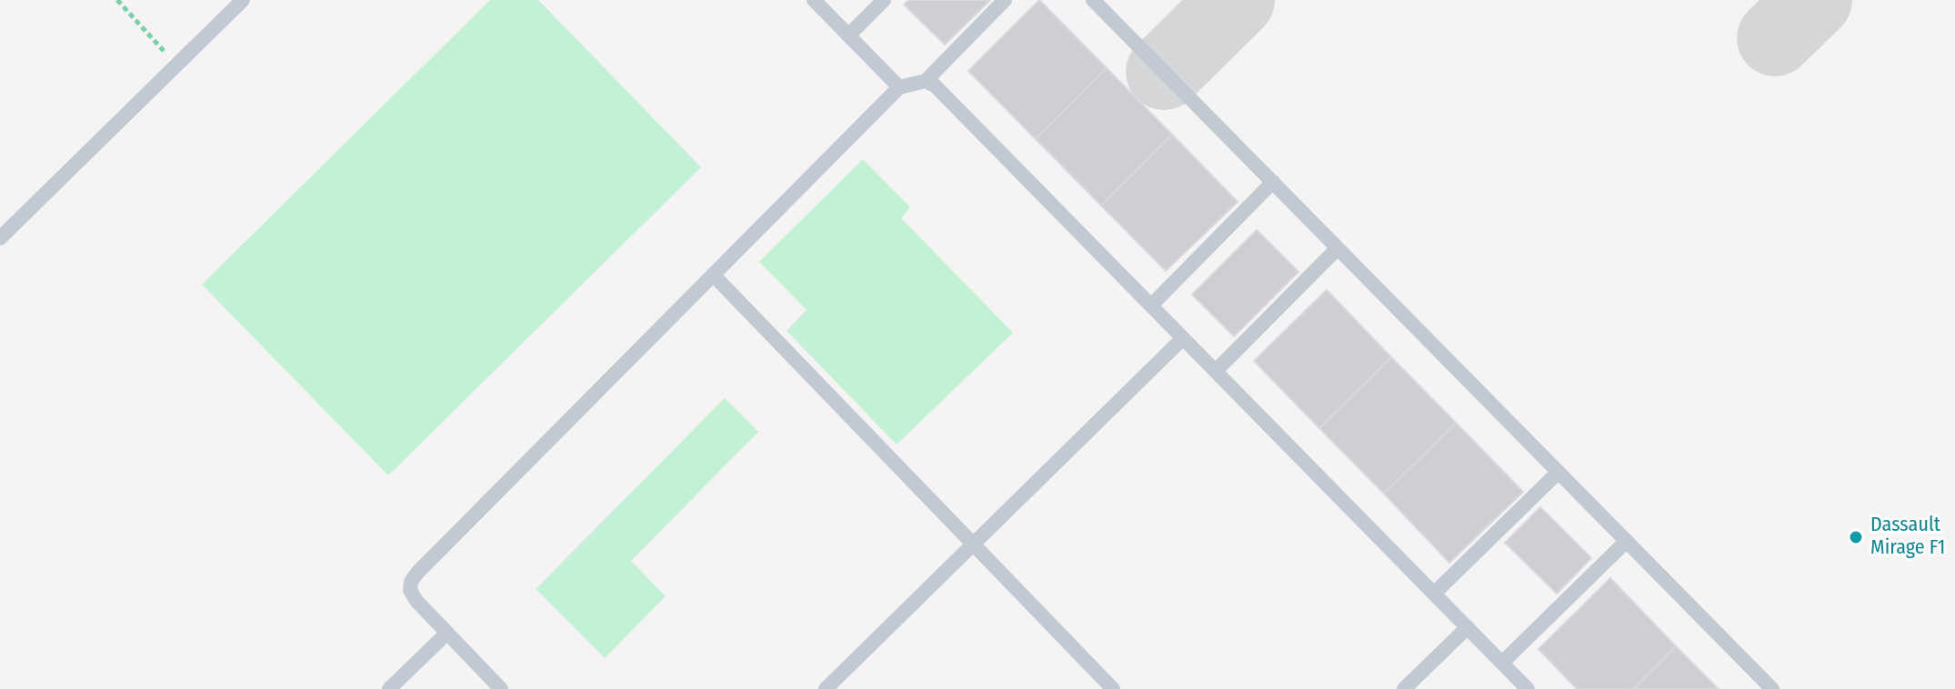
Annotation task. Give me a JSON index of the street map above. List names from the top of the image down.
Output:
{
  "places": ["Dassault Mirage F1"]
}
